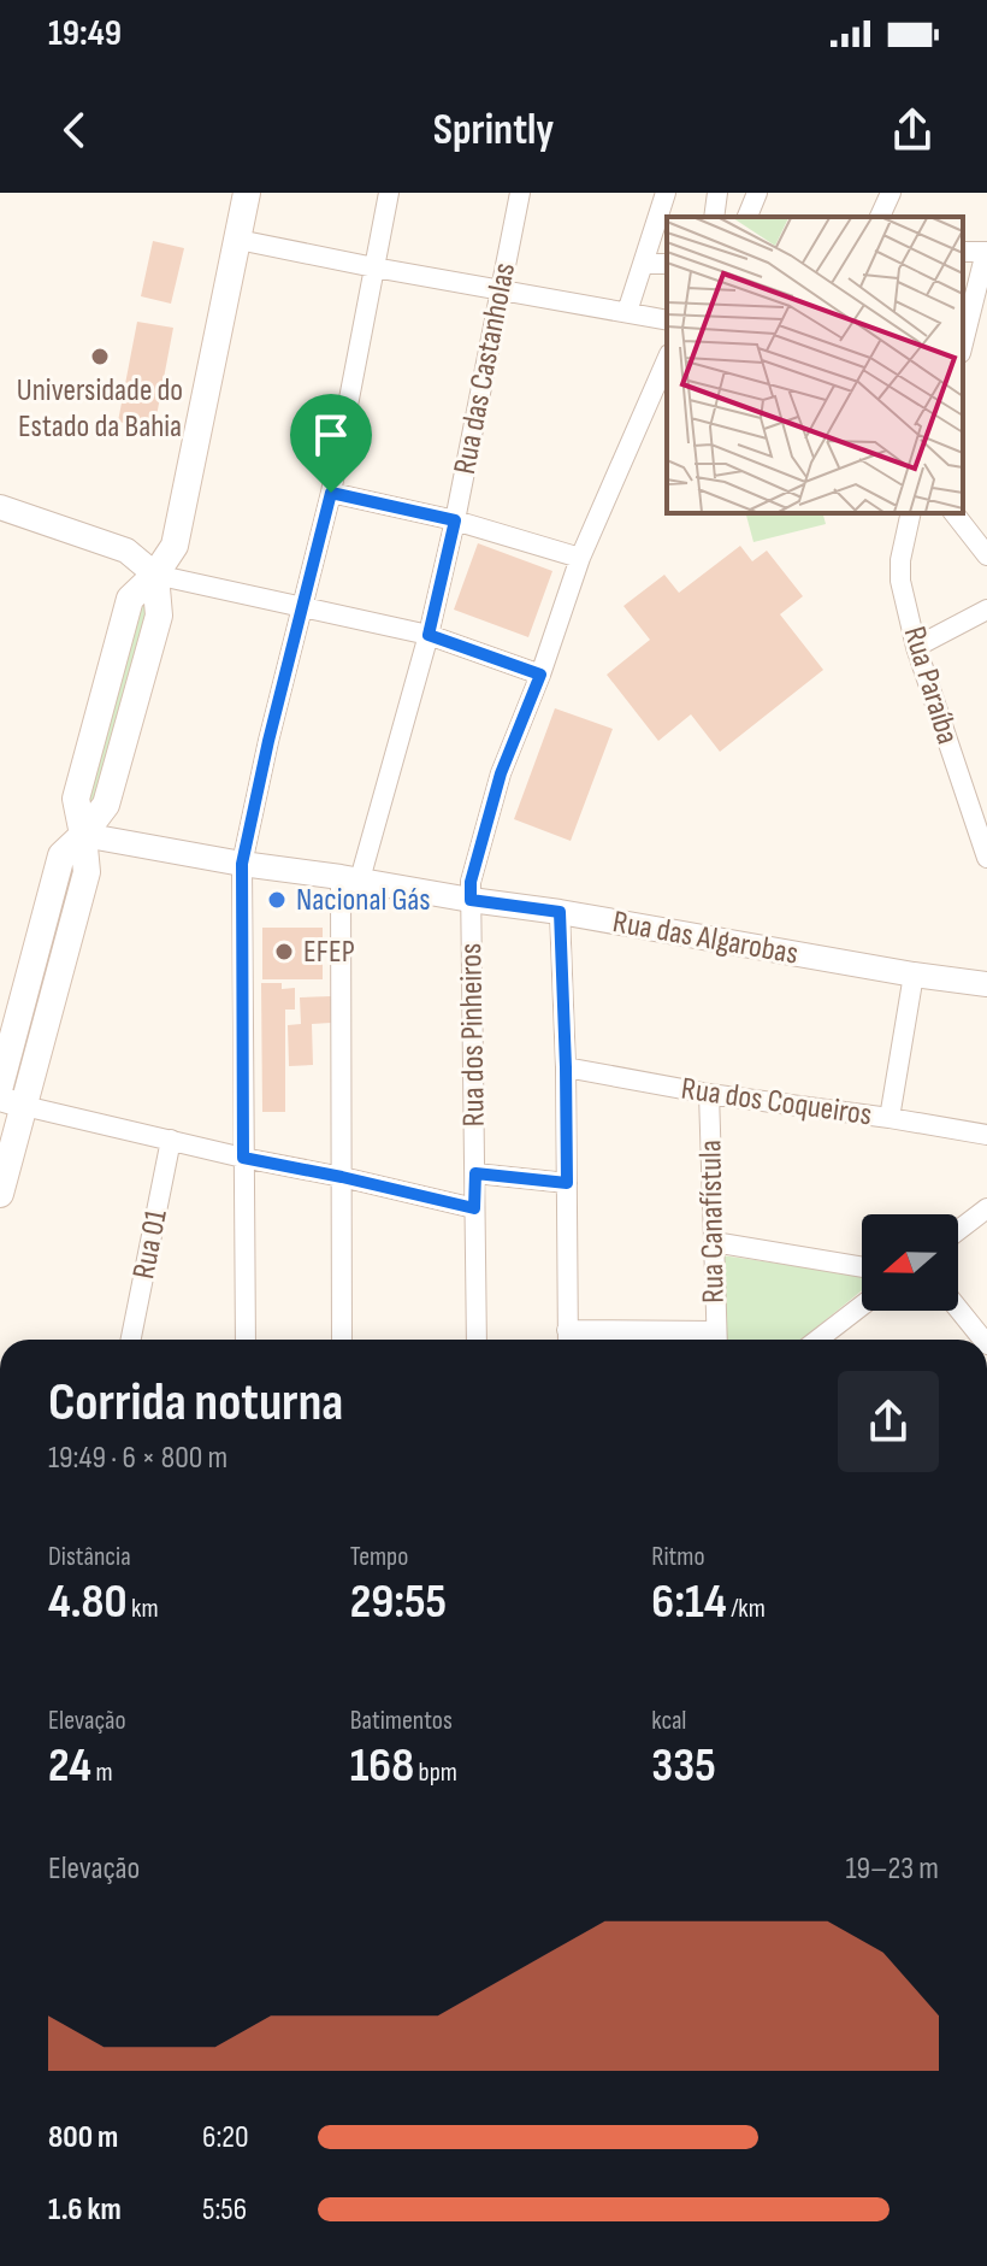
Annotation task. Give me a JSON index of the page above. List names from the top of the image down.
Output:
{
  "streets": {
    "street": [
      "Rua das Castanholas",
      "Rua Paraíba",
      "Rua das Algarobas",
      "Rua dos Pinheiros",
      "Rua dos Coqueiros",
      "Rua Canafístula",
      "Rua 01"
    ]
  },
  "crossings": [
    ["Rua das Castanholas", "Rua das Algarobas"],
    ["Rua das Algarobas", "Rua dos Pinheiros"],
    ["Rua dos Coqueiros", "Rua Canafístula"]
  ],
  "places": ["Universidade do Estado da Bahia", "Nacional Gás", "EFEP"],
  "north": "left",
  "page": {
    "status": "19:49",
    "header": "Sprintly",
    "heading": ["Corrida noturna", "19:49 · 6 × 800 m"],
    "stats": [
      ["Distância", "4.80 km"],
      ["Tempo", "29:55"],
      ["Ritmo", "6:14 /km"],
      ["Elevação", "24 m"],
      ["Batimentos", "168 bpm"],
      ["kcal", "335"]
    ],
    "chart": ["Elevação", "19–23 m"],
    "list": [
      {
        "name": "800 m",
        "note": "6:20"
      },
      {
        "name": "1.6 km",
        "note": "5:56"
      }
    ]
  }
}
